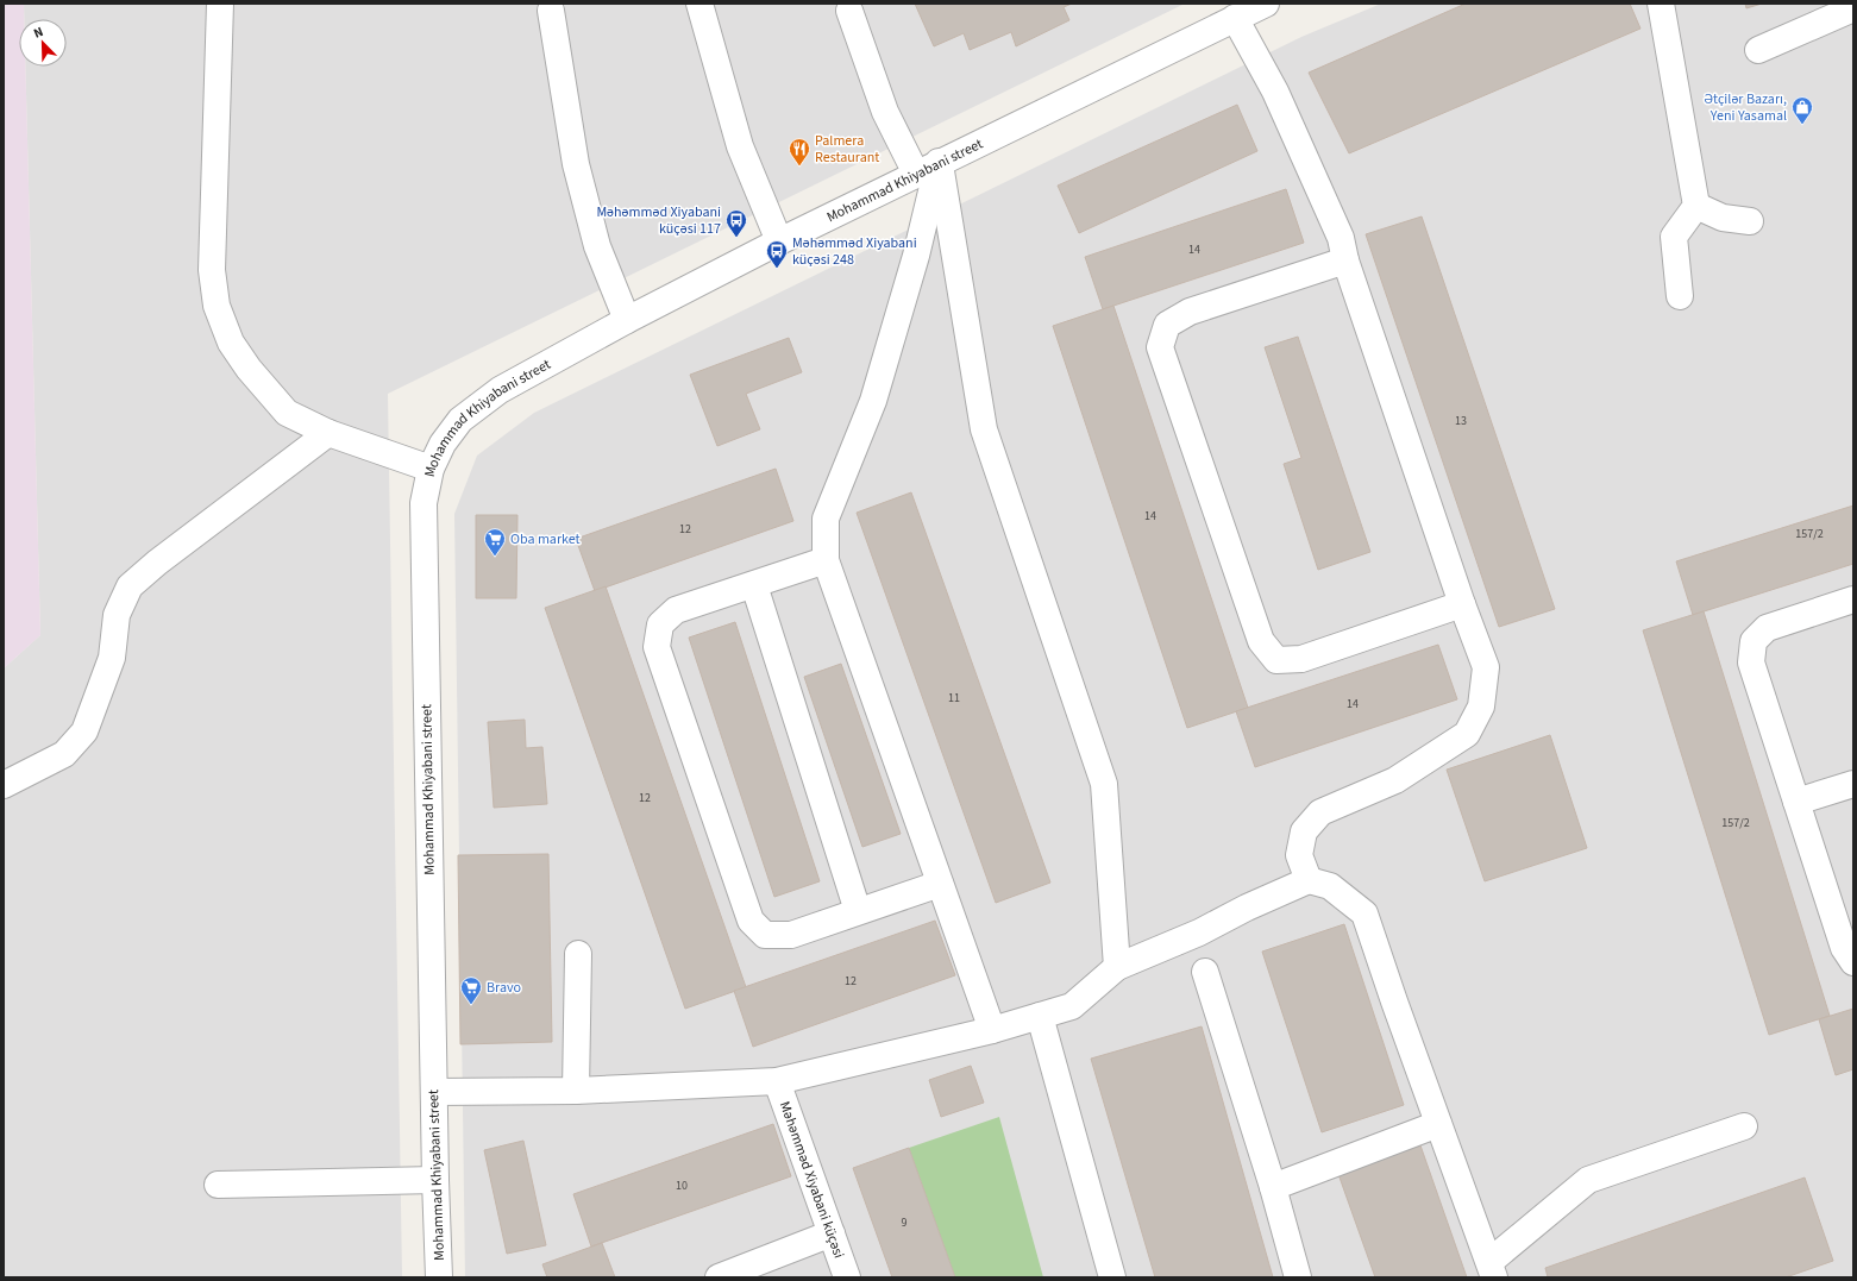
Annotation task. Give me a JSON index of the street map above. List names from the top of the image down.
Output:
{
  "streets": {
    "street": ["Mohammad Khiyabani street", "Məhəmməd Xiyabani küçəsi"]
  },
  "places": {
    "shop": ["Ətçilər Bazarı, Yeni Yasamal"],
    "restaurant": ["Palmera Restaurant"],
    "bus stop": ["Məhəmməd Xiyabani küçəsi 117", "Məhəmməd Xiyabani küçəsi 248"],
    "supermarket": ["Oba market", "Bravo"]
  },
  "house_numbers": [
    "14",
    "13",
    "14",
    "12",
    "157/2",
    "11",
    "14",
    "12",
    "157/2",
    "12",
    "10",
    "9"
  ],
  "north": "top left"
}
